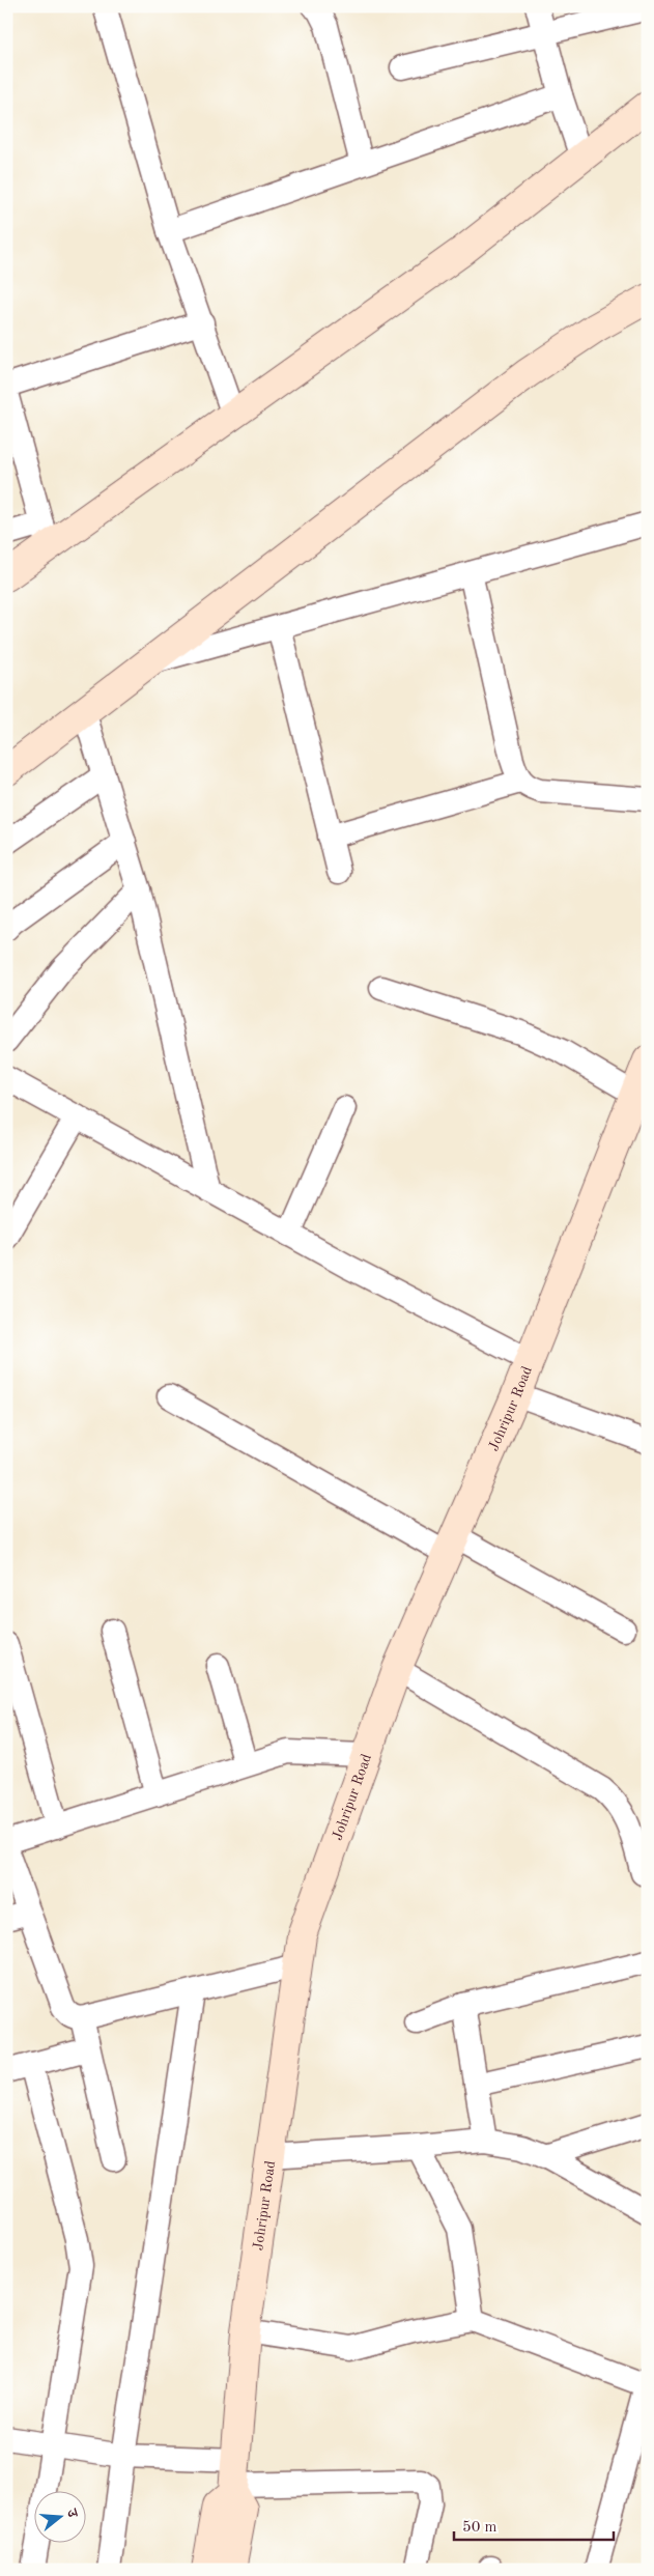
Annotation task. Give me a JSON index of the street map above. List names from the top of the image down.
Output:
{
  "streets": {
    "street": ["Johripur Road"]
  },
  "scale_bar": "50 m",
  "north": "right"
}
